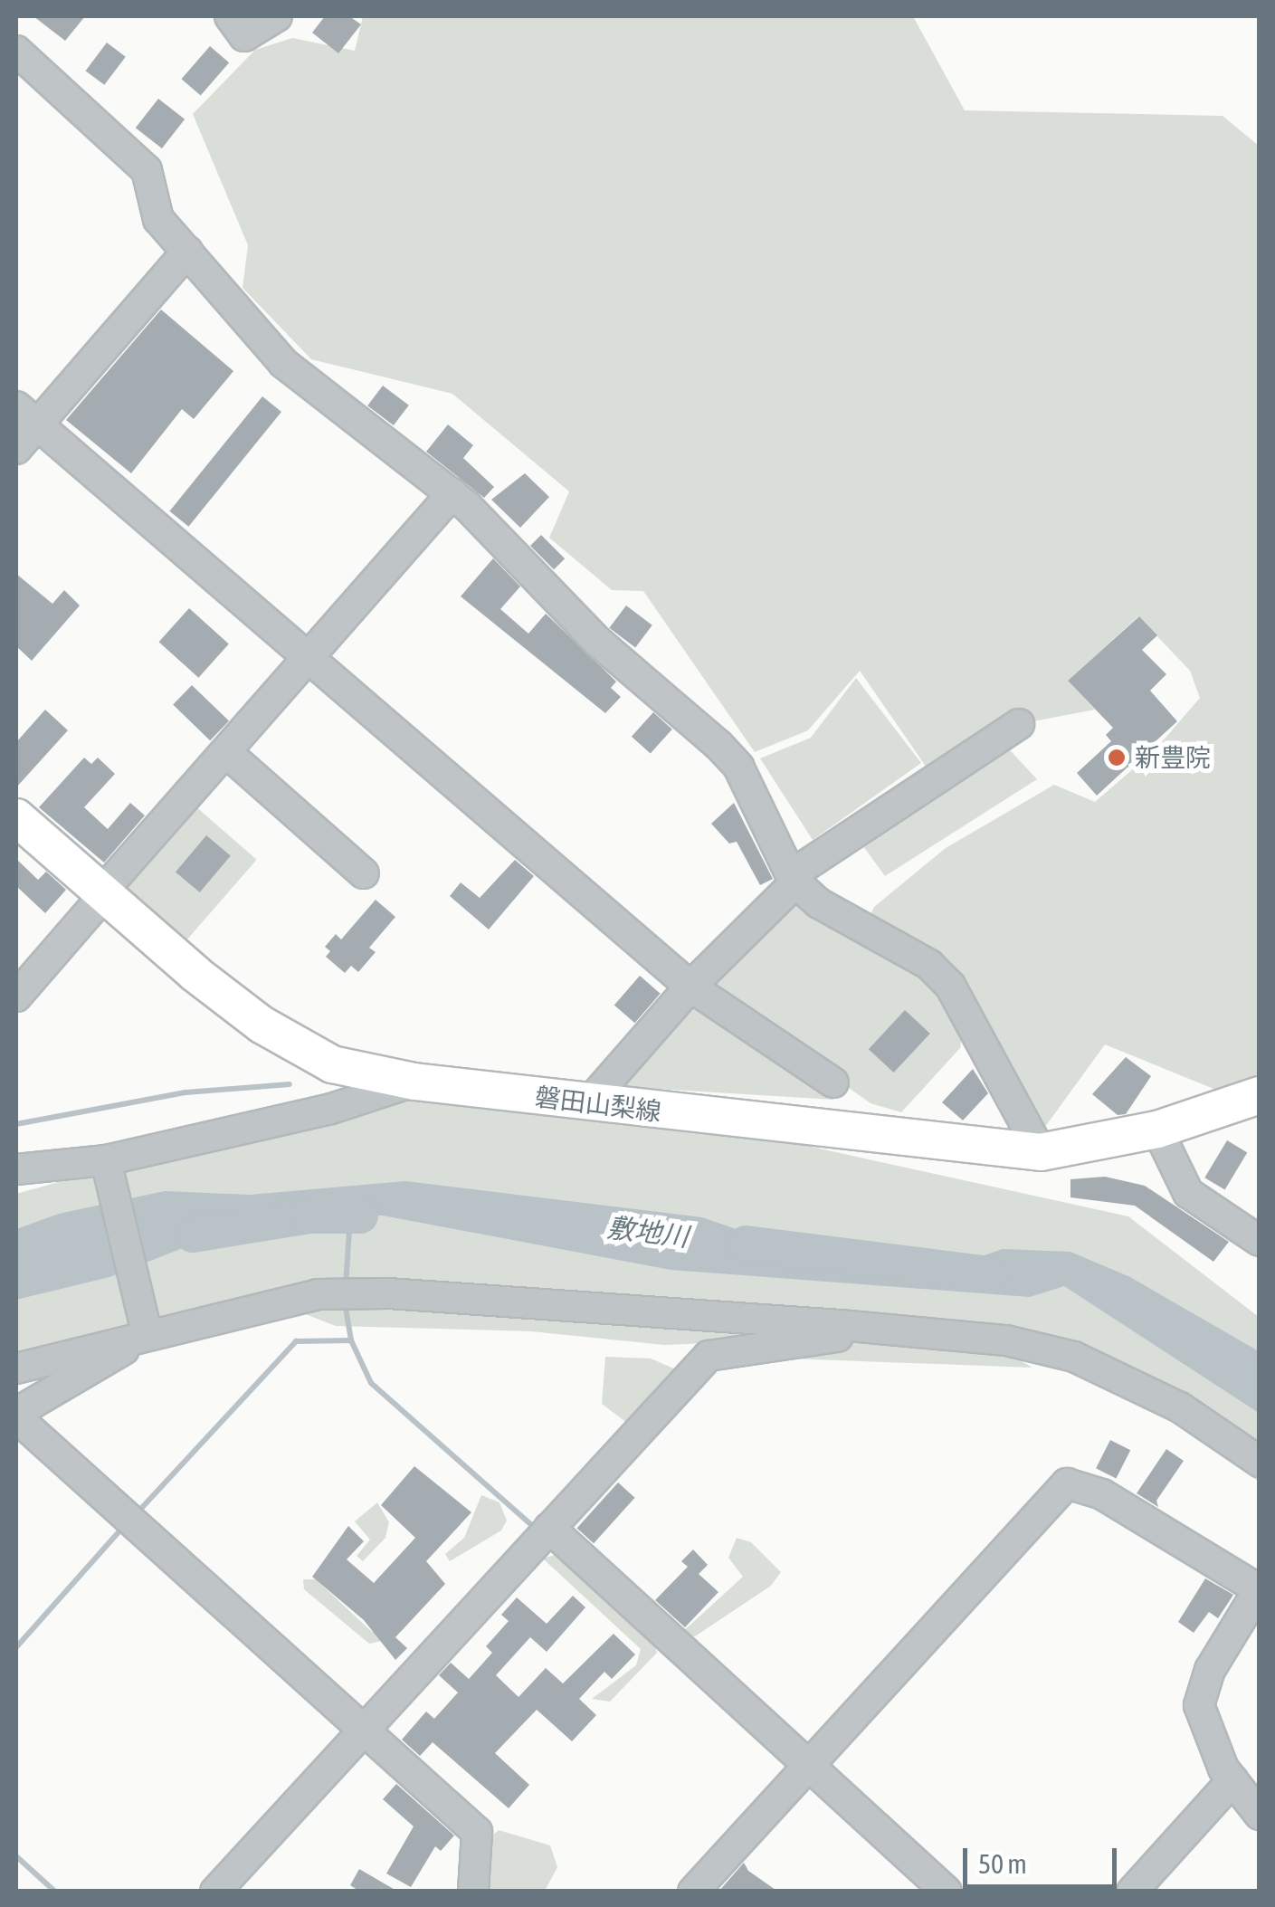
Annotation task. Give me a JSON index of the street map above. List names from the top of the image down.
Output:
{
  "streets": {
    "main road": ["磐田山梨線"]
  },
  "water": ["敷地川"],
  "places": ["新豊院"],
  "scale_bar": "50 m"
}
